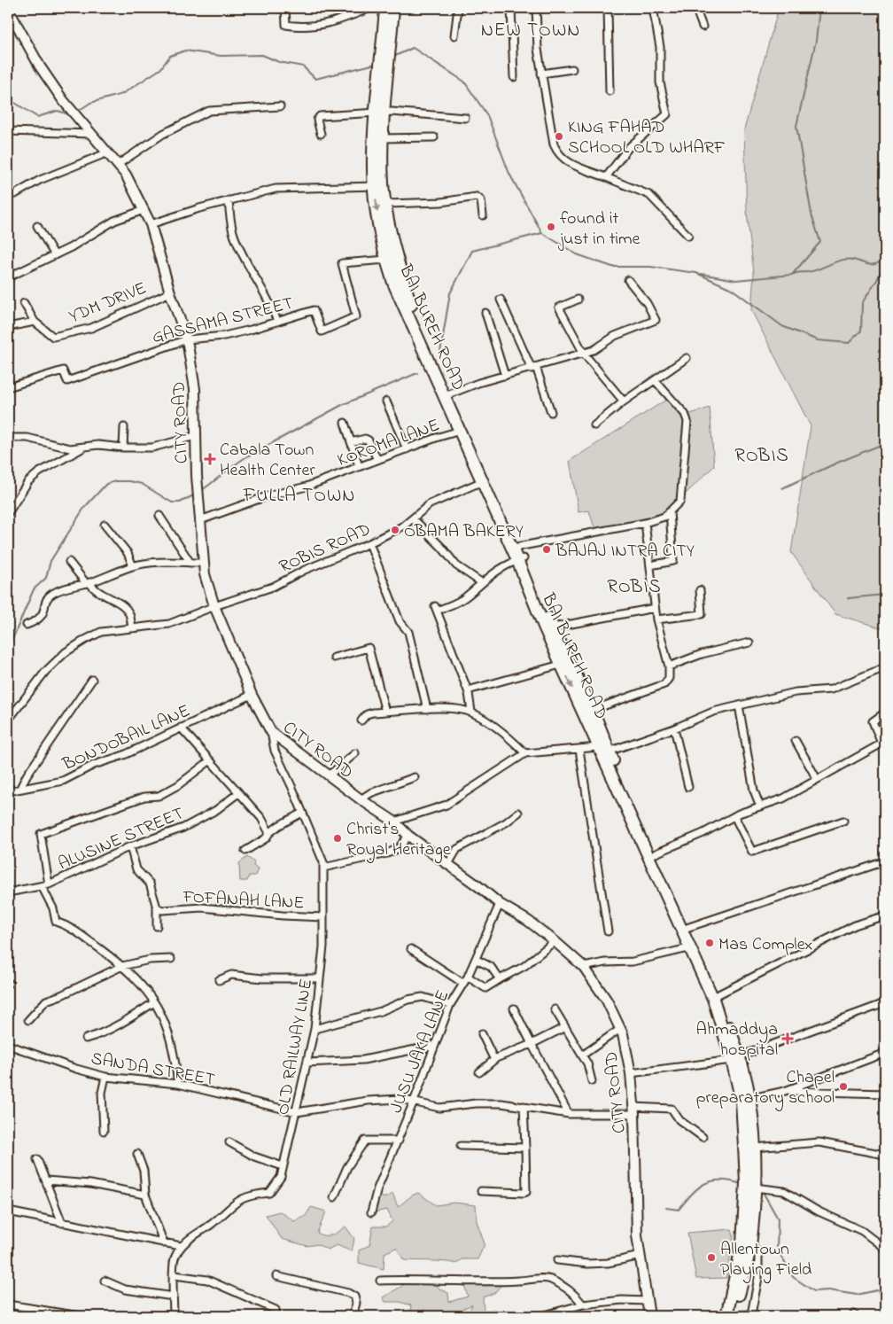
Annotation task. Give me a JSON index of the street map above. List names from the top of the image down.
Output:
{
  "streets": {
    "highway": ["BAI BUREH ROAD"],
    "main road": ["CITY ROAD"],
    "street": [
      "YDM DRIVE",
      "GASSAMA STREET",
      "KOROMA LANE",
      "ROBIS ROAD",
      "BONDOBAIL LANE",
      "ALUSINE STREET",
      "FOFANAH LANE",
      "OLD RAILWAY LINE",
      "JUSU JAKA LANE",
      "SANDA STREET"
    ]
  },
  "crossings": [
    ["YDM DRIVE", "CITY ROAD"],
    ["GASSAMA STREET", "BAI BUREH ROAD"],
    ["GASSAMA STREET", "CITY ROAD"],
    ["BAI BUREH ROAD", "KOROMA LANE"],
    ["BAI BUREH ROAD", "ROBIS ROAD"],
    ["CITY ROAD", "KOROMA LANE"],
    ["CITY ROAD", "ROBIS ROAD"],
    ["CITY ROAD", "BONDOBAIL LANE"],
    ["CITY ROAD", "OLD RAILWAY LINE"],
    ["CITY ROAD", "JUSU JAKA LANE"],
    ["FOFANAH LANE", "OLD RAILWAY LINE"],
    ["OLD RAILWAY LINE", "SANDA STREET"]
  ],
  "districts": [
    "NEW TOWN",
    "ROBIS",
    "FULLA TOWN",
    "ROBIS"
  ],
  "places": {
    "other": [
      "KING FAHAD SCHOOL OLD WHARF",
      "found it just in time",
      "OBAMA BAKERY",
      "BAJAJ INTRA CITY",
      "Christ's Royal Heritage",
      "Mas Complex",
      "Chapel preparatory school",
      "Allentown Playing Field"
    ],
    "health": ["Cabala Town Health Center", "Ahmaddya hospital"]
  }
}
